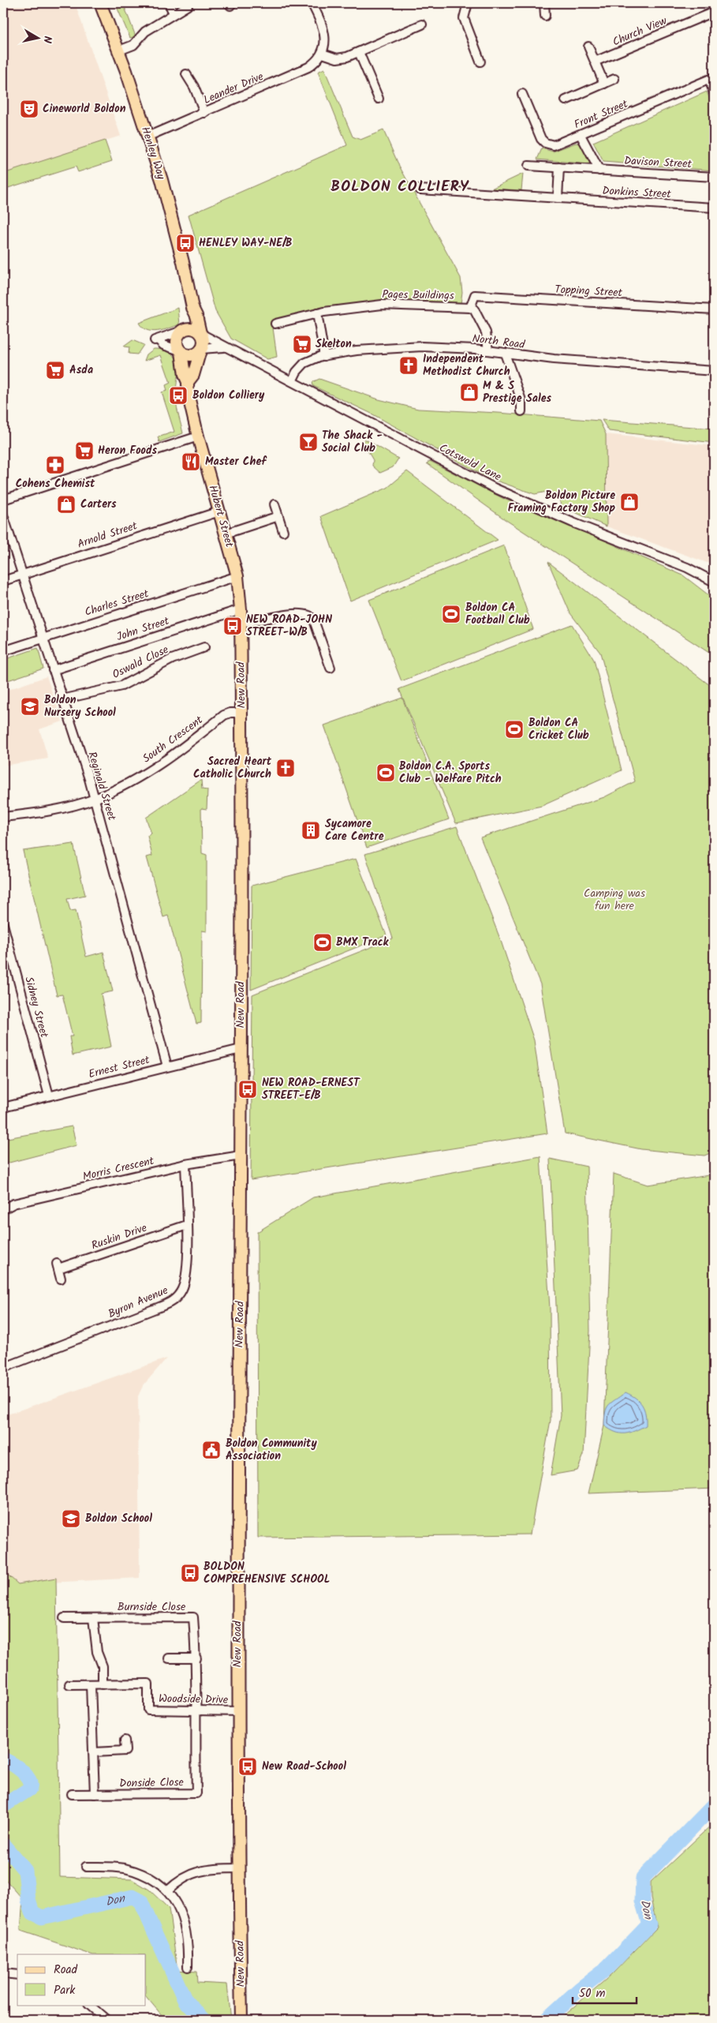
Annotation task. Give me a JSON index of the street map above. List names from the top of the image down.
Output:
{
  "streets": {
    "main road": ["Henley Way", "Hubert Street", "New Road"],
    "street": [
      "Church View",
      "Leander Drive",
      "Front Street",
      "Davison Street",
      "Donkins Street",
      "Topping Street",
      "Pages Buildings",
      "North Road",
      "Cotswold Lane",
      "Arnold Street",
      "Charles Street",
      "John Street",
      "Oswald Close",
      "South Crescent",
      "Reginald Street",
      "Sidney Street",
      "Ernest Street",
      "Morris Crescent",
      "Ruskin Drive",
      "Byron Avenue",
      "Burnside Close",
      "Woodside Drive",
      "Donside Close"
    ]
  },
  "crossings": [
    ["Leander Drive", "Henley Way"],
    ["Henley Way", "Cotswold Lane"],
    ["Henley Way", "Hubert Street"],
    ["Topping Street", "Pages Buildings"],
    ["North Road", "Cotswold Lane"],
    ["Cotswold Lane", "Hubert Street"],
    ["Hubert Street", "Arnold Street"],
    ["Hubert Street", "Charles Street"],
    ["Hubert Street", "John Street"],
    ["Hubert Street", "New Road"],
    ["Arnold Street", "Reginald Street"],
    ["Charles Street", "Reginald Street"],
    ["John Street", "Reginald Street"],
    ["Oswald Close", "Reginald Street"],
    ["New Road", "South Crescent"],
    ["New Road", "Ernest Street"],
    ["New Road", "Morris Crescent"],
    ["New Road", "Woodside Drive"],
    ["South Crescent", "Reginald Street"],
    ["Reginald Street", "Ernest Street"],
    ["Sidney Street", "Ernest Street"],
    ["Morris Crescent", "Byron Avenue"],
    ["Ruskin Drive", "Byron Avenue"],
    ["Burnside Close", "Woodside Drive"],
    ["Burnside Close", "Donside Close"],
    ["Woodside Drive", "Donside Close"]
  ],
  "districts": ["BOLDON COLLIERY"],
  "water": ["Don"],
  "parks": ["Camping was fun here"],
  "places": {
    "theatre": ["Cineworld Boldon"],
    "bus stop": [
      "HENLEY WAY-NE/B",
      "Boldon Colliery",
      "NEW ROAD-JOHN STREET-W/B",
      "NEW ROAD-ERNEST STREET-E/B",
      "BOLDON COMPREHENSIVE SCHOOL",
      "New Road-School"
    ],
    "supermarket": ["Skelton", "Asda", "Heron Foods"],
    "church": ["Independent Methodist Church", "Sacred Heart Catholic Church"],
    "shop": ["M & S Prestige Sales", "Boldon Picture Framing Factory Shop", "Carters"],
    "bar": ["The Shack - Social Club"],
    "restaurant": ["Master Chef"],
    "pharmacy": ["Cohens Chemist"],
    "sports": [
      "Boldon CA Football Club",
      "Boldon CA Cricket Club",
      "Boldon C.A. Sports Club - Welfare Pitch",
      "BMX Track"
    ],
    "school or university": ["Boldon Nursery School", "Boldon School"],
    "building": ["Sycamore Care Centre"],
    "public building": ["Boldon Community Association"]
  },
  "legend": ["Road", "Park"],
  "scale_bar": "50 m",
  "north": "right"
}
